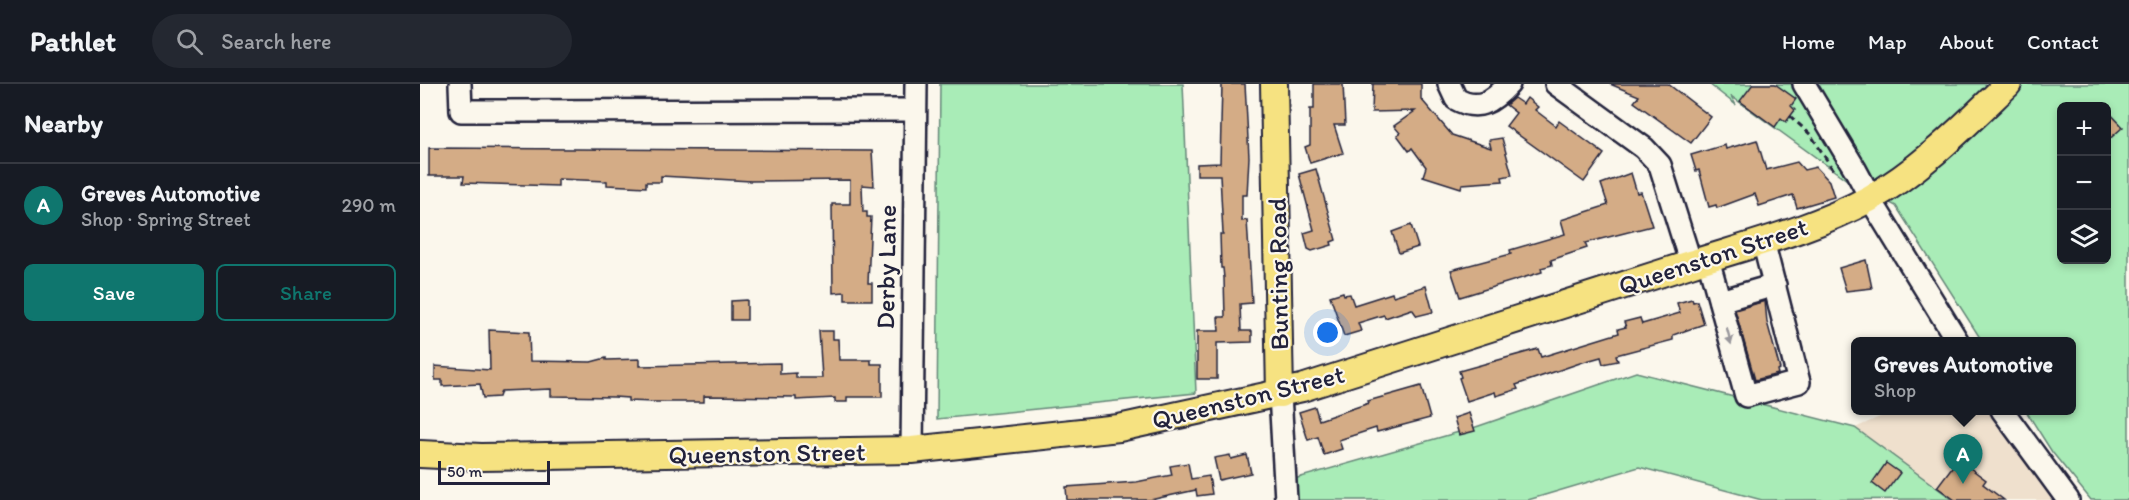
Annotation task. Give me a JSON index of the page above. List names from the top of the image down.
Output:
{
  "streets": {
    "main road": ["Queenston Street", "Bunting Road"],
    "street": ["Derby Lane"]
  },
  "crossings": [
    ["Queenston Street", "Derby Lane"],
    ["Queenston Street", "Bunting Road"]
  ],
  "scale_bar": "50 m",
  "page": {
    "header": "Pathlet",
    "search": "Search here",
    "nav": [
      "Home",
      "Map",
      "About",
      "Contact"
    ],
    "heading": "Nearby",
    "map_buttons": ["+", "−"],
    "list": [
      {
        "mark": "A",
        "name": "Greves Automotive",
        "note": "Shop · Spring Street",
        "value": "290 m"
      }
    ],
    "buttons": ["Save", "Share"],
    "popup": ["Greves Automotive", "Shop"],
    "pins": "A",
    "scale": "50 m"
  }
}
